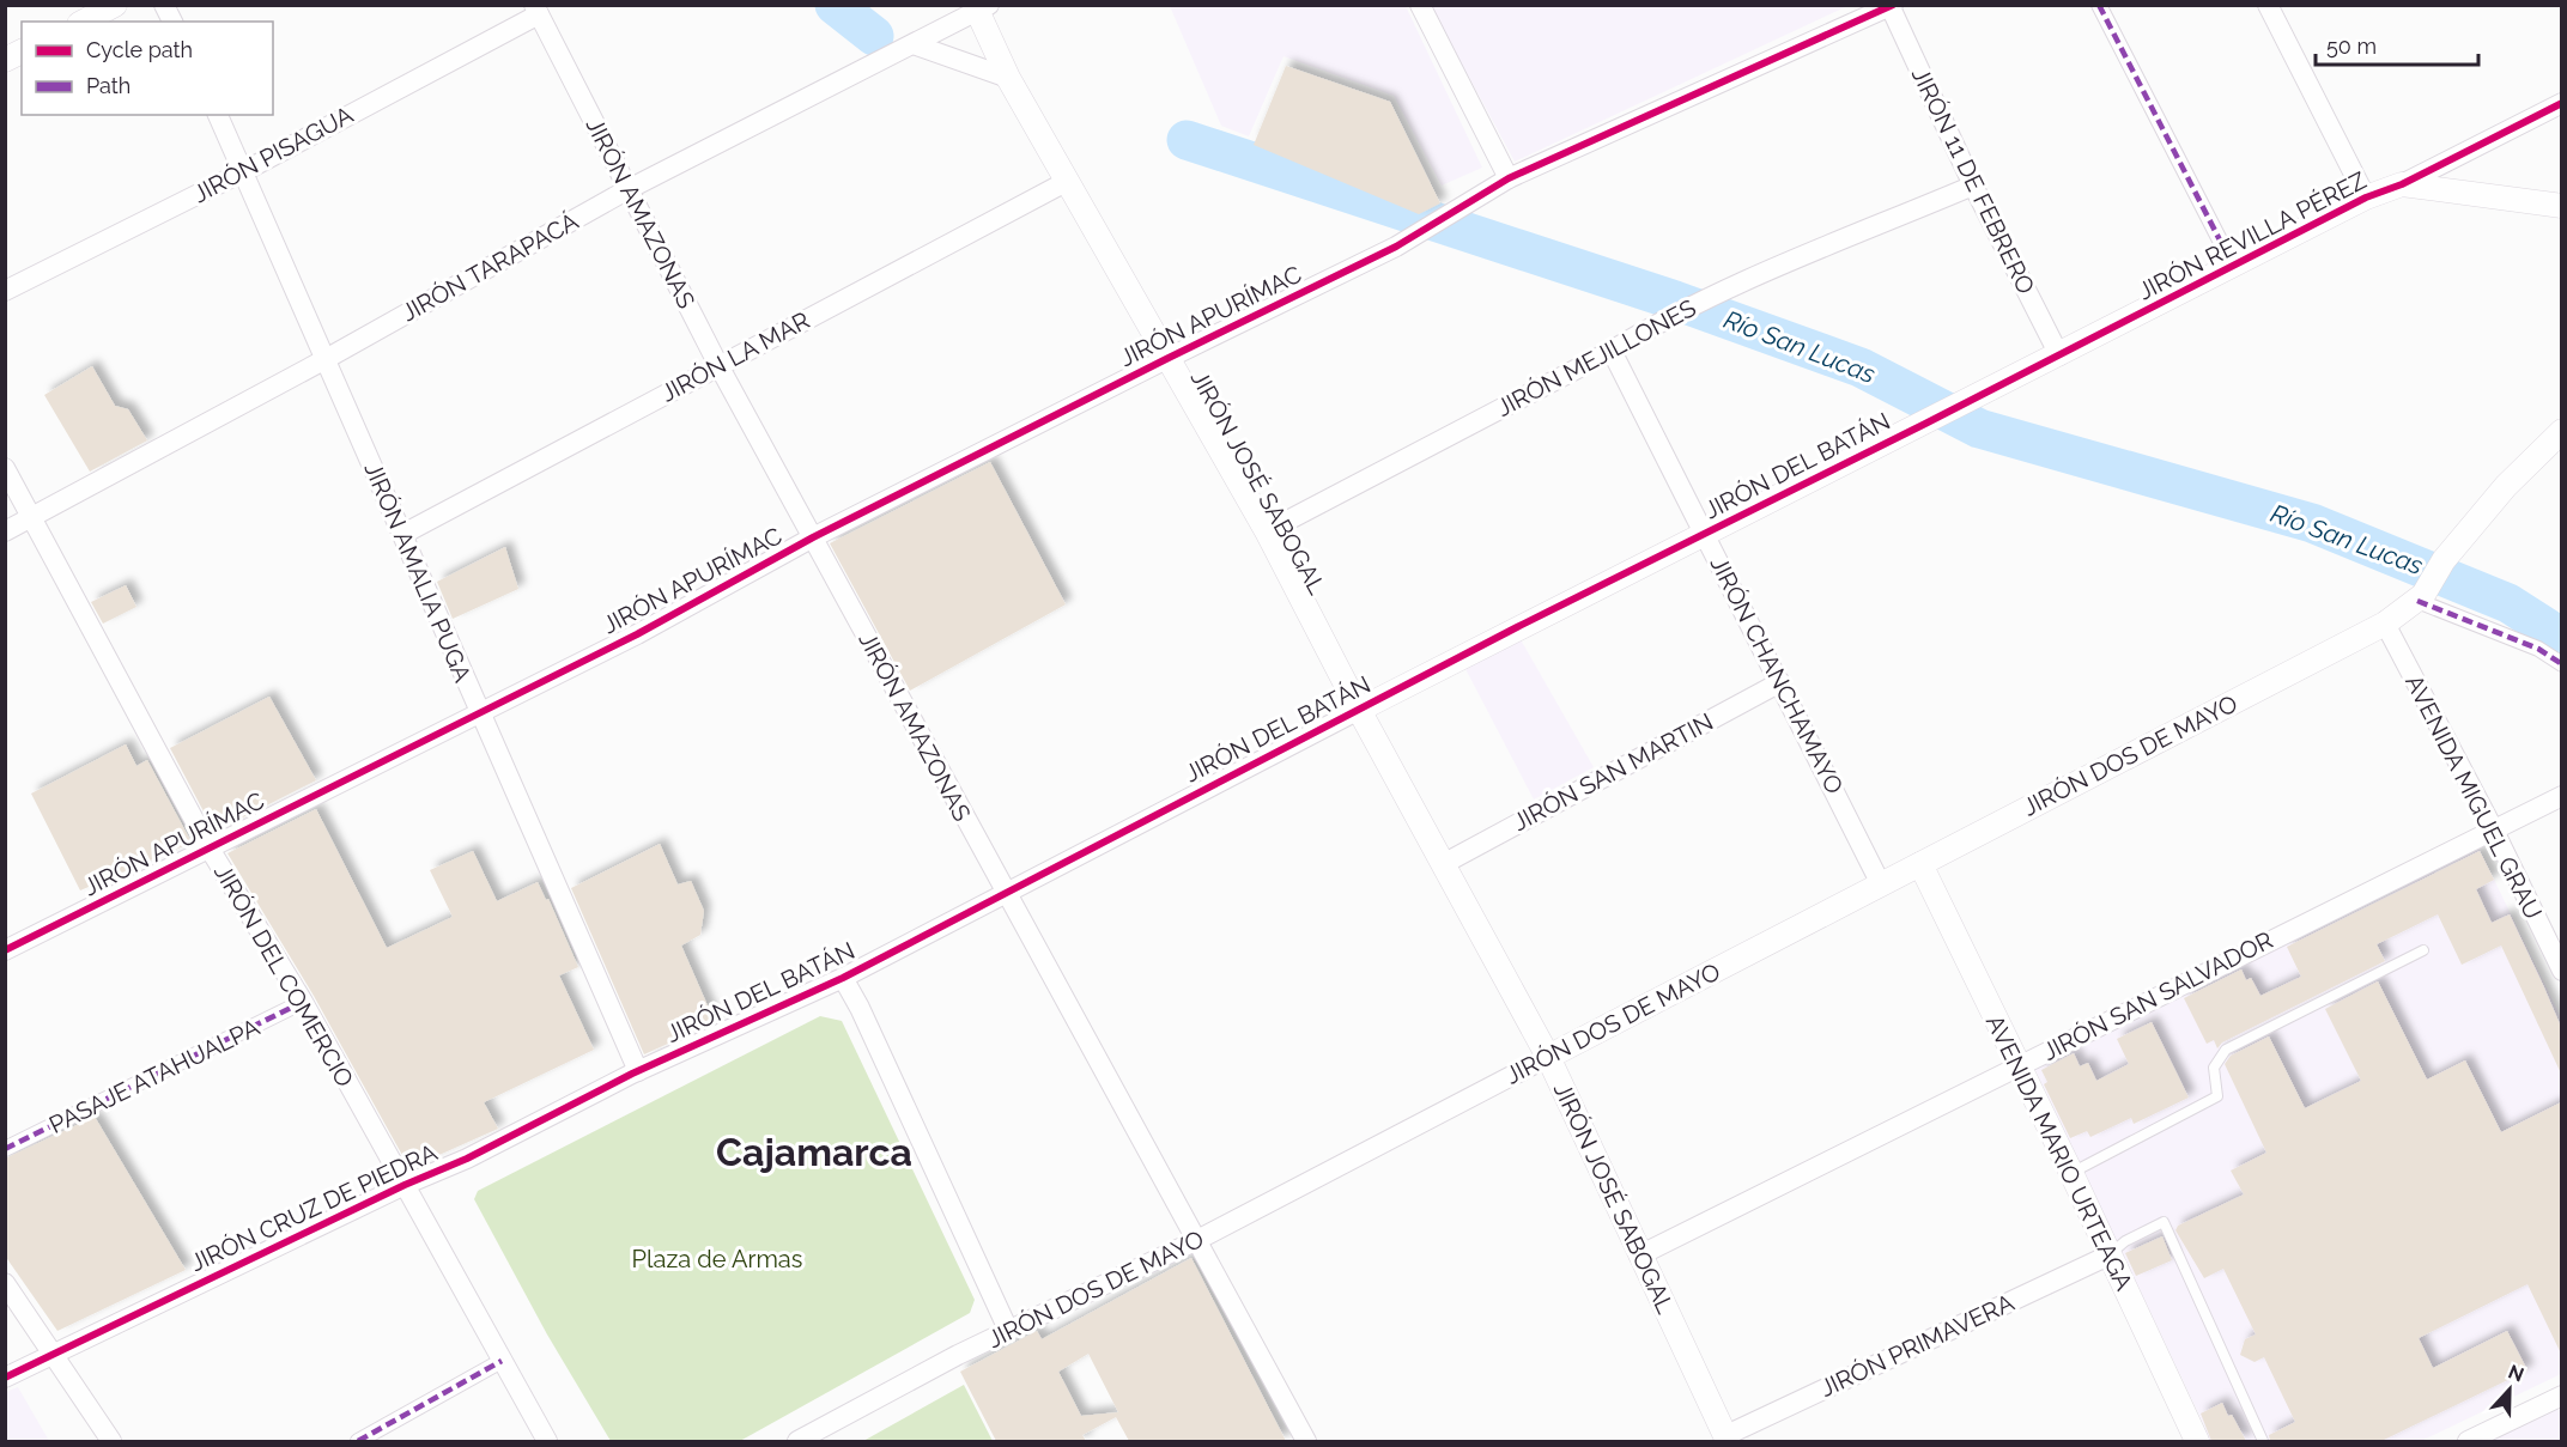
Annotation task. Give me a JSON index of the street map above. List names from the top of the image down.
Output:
{
  "streets": {
    "street": [
      "JIRÓN PISAGUA",
      "JIRÓN 11 DE FEBRERO",
      "JIRÓN AMAZONAS",
      "JIRÓN REVILLA PÉREZ",
      "JIRÓN TARAPACÁ",
      "JIRÓN APURÍMAC",
      "JIRÓN LA MAR",
      "JIRÓN MEJILLONES",
      "JIRÓN DEL BATÁN",
      "JIRÓN JOSÉ SABOGAL",
      "JIRÓN AMALIA PUGA",
      "JIRÓN CHANCHAMAYO",
      "JIRÓN DOS DE MAYO",
      "JIRÓN SAN MARTIN",
      "AVENIDA MIGUEL GRAU",
      "JIRÓN DEL COMERCIO",
      "JIRÓN SAN SALVADOR",
      "PASAJE ATAHUALPA",
      "AVENIDA MARIO URTEAGA",
      "JIRÓN CRUZ DE PIEDRA",
      "JIRÓN PRIMAVERA"
    ]
  },
  "crossings": [
    ["JIRÓN PISAGUA", "JIRÓN AMAZONAS"],
    ["JIRÓN PISAGUA", "JIRÓN AMALIA PUGA"],
    ["JIRÓN 11 DE FEBRERO", "JIRÓN REVILLA PÉREZ"],
    ["JIRÓN 11 DE FEBRERO", "JIRÓN MEJILLONES"],
    ["JIRÓN AMAZONAS", "JIRÓN TARAPACÁ"],
    ["JIRÓN AMAZONAS", "JIRÓN APURÍMAC"],
    ["JIRÓN AMAZONAS", "JIRÓN LA MAR"],
    ["JIRÓN AMAZONAS", "JIRÓN DEL BATÁN"],
    ["JIRÓN AMAZONAS", "JIRÓN DOS DE MAYO"],
    ["JIRÓN REVILLA PÉREZ", "JIRÓN DEL BATÁN"],
    ["JIRÓN TARAPACÁ", "JIRÓN JOSÉ SABOGAL"],
    ["JIRÓN TARAPACÁ", "JIRÓN AMALIA PUGA"],
    ["JIRÓN TARAPACÁ", "JIRÓN DEL COMERCIO"],
    ["JIRÓN APURÍMAC", "JIRÓN JOSÉ SABOGAL"],
    ["JIRÓN APURÍMAC", "JIRÓN AMALIA PUGA"],
    ["JIRÓN APURÍMAC", "JIRÓN DEL COMERCIO"],
    ["JIRÓN LA MAR", "JIRÓN JOSÉ SABOGAL"],
    ["JIRÓN LA MAR", "JIRÓN AMALIA PUGA"],
    ["JIRÓN MEJILLONES", "JIRÓN JOSÉ SABOGAL"],
    ["JIRÓN MEJILLONES", "JIRÓN CHANCHAMAYO"],
    ["JIRÓN DEL BATÁN", "JIRÓN JOSÉ SABOGAL"],
    ["JIRÓN DEL BATÁN", "JIRÓN AMALIA PUGA"],
    ["JIRÓN DEL BATÁN", "JIRÓN CHANCHAMAYO"],
    ["JIRÓN DEL BATÁN", "JIRÓN CRUZ DE PIEDRA"],
    ["JIRÓN JOSÉ SABOGAL", "JIRÓN DOS DE MAYO"],
    ["JIRÓN JOSÉ SABOGAL", "JIRÓN SAN MARTIN"],
    ["JIRÓN JOSÉ SABOGAL", "JIRÓN SAN SALVADOR"],
    ["JIRÓN JOSÉ SABOGAL", "JIRÓN PRIMAVERA"],
    ["JIRÓN AMALIA PUGA", "JIRÓN CRUZ DE PIEDRA"],
    ["JIRÓN CHANCHAMAYO", "JIRÓN DOS DE MAYO"],
    ["JIRÓN CHANCHAMAYO", "JIRÓN SAN MARTIN"],
    ["JIRÓN DOS DE MAYO", "AVENIDA MIGUEL GRAU"],
    ["JIRÓN DOS DE MAYO", "AVENIDA MARIO URTEAGA"],
    ["AVENIDA MIGUEL GRAU", "JIRÓN SAN SALVADOR"],
    ["JIRÓN DEL COMERCIO", "PASAJE ATAHUALPA"],
    ["JIRÓN DEL COMERCIO", "JIRÓN CRUZ DE PIEDRA"],
    ["JIRÓN SAN SALVADOR", "AVENIDA MARIO URTEAGA"],
    ["AVENIDA MARIO URTEAGA", "JIRÓN PRIMAVERA"]
  ],
  "districts": ["Cajamarca"],
  "water": ["Río San Lucas"],
  "parks": ["Plaza de Armas"],
  "legend": ["Cycle path", "Path"],
  "scale_bar": "50 m",
  "north": "top"
}
